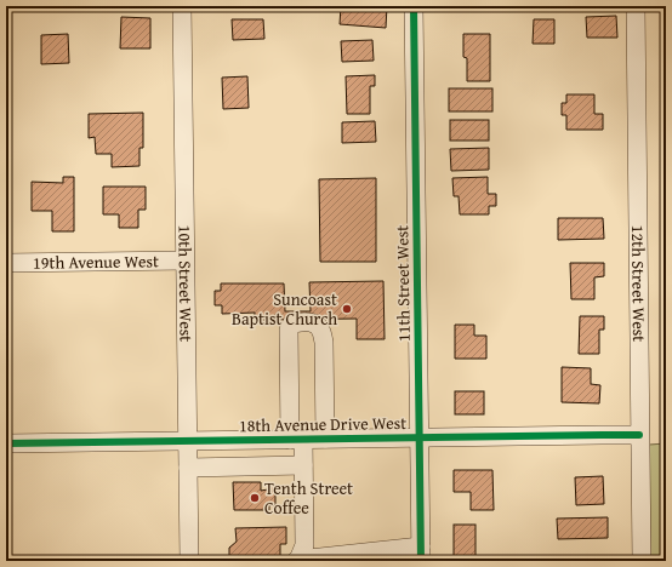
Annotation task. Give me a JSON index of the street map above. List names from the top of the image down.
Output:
{
  "streets": {
    "street": [
      "19th Avenue West",
      "10th Street West",
      "11th Street West",
      "12th Street West",
      "18th Avenue Drive West"
    ]
  },
  "crossings": [
    ["19th Avenue West", "10th Street West"],
    ["10th Street West", "18th Avenue Drive West"],
    ["11th Street West", "18th Avenue Drive West"],
    ["12th Street West", "18th Avenue Drive West"]
  ],
  "places": ["Suncoast Baptist Church", "Tenth Street Coffee"]
}
